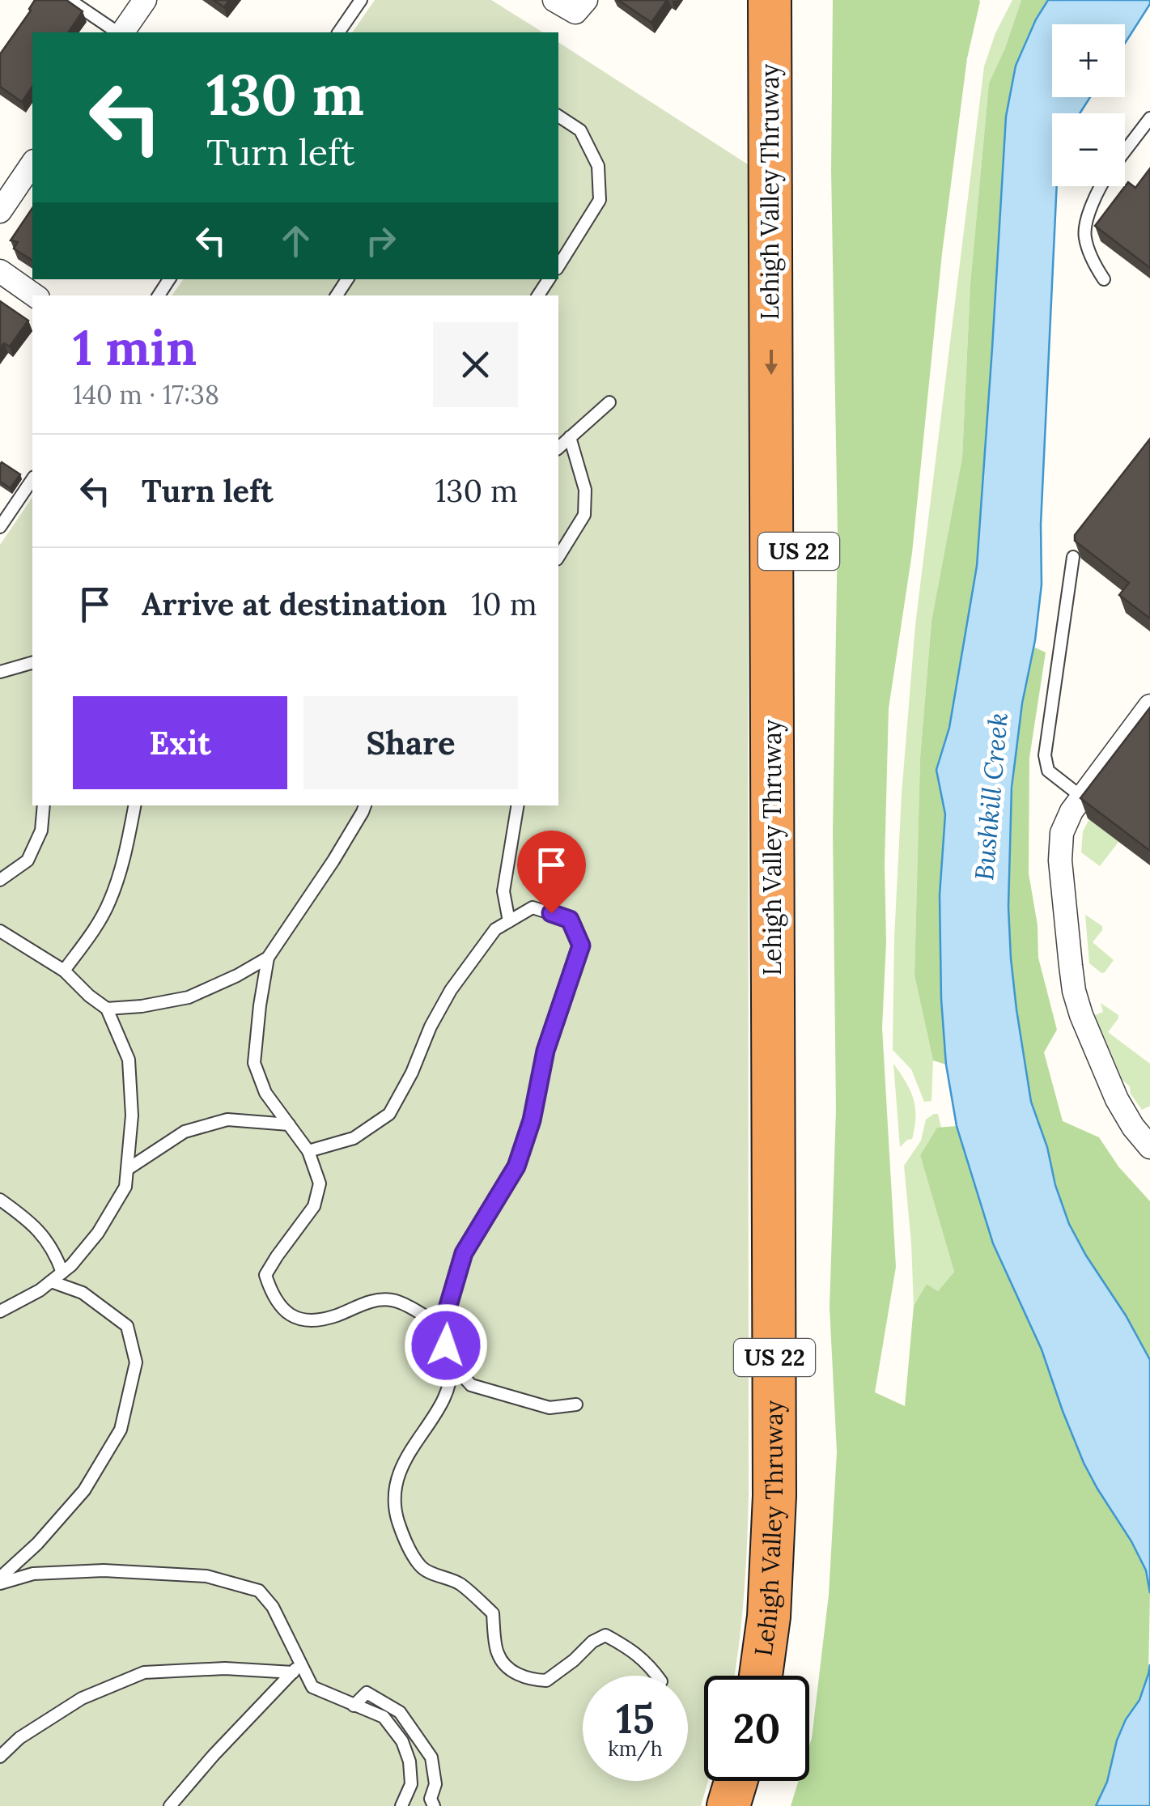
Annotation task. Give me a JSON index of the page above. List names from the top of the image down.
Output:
{
  "streets": {
    "highway": ["Lehigh Valley Thruway", "US 22"]
  },
  "water": ["Bushkill Creek"],
  "page": {
    "map_buttons": ["+", "−"],
    "turn": ["130 m", "Turn left"],
    "heading": ["1 min", "140 m · 17:38"],
    "list": [
      {
        "name": "Turn left",
        "value": "130 m"
      },
      {
        "name": "Arrive at destination",
        "value": "10 m"
      }
    ],
    "buttons": ["Exit", "Share"],
    "speed": "15 km/h",
    "limit": "20"
  }
}
